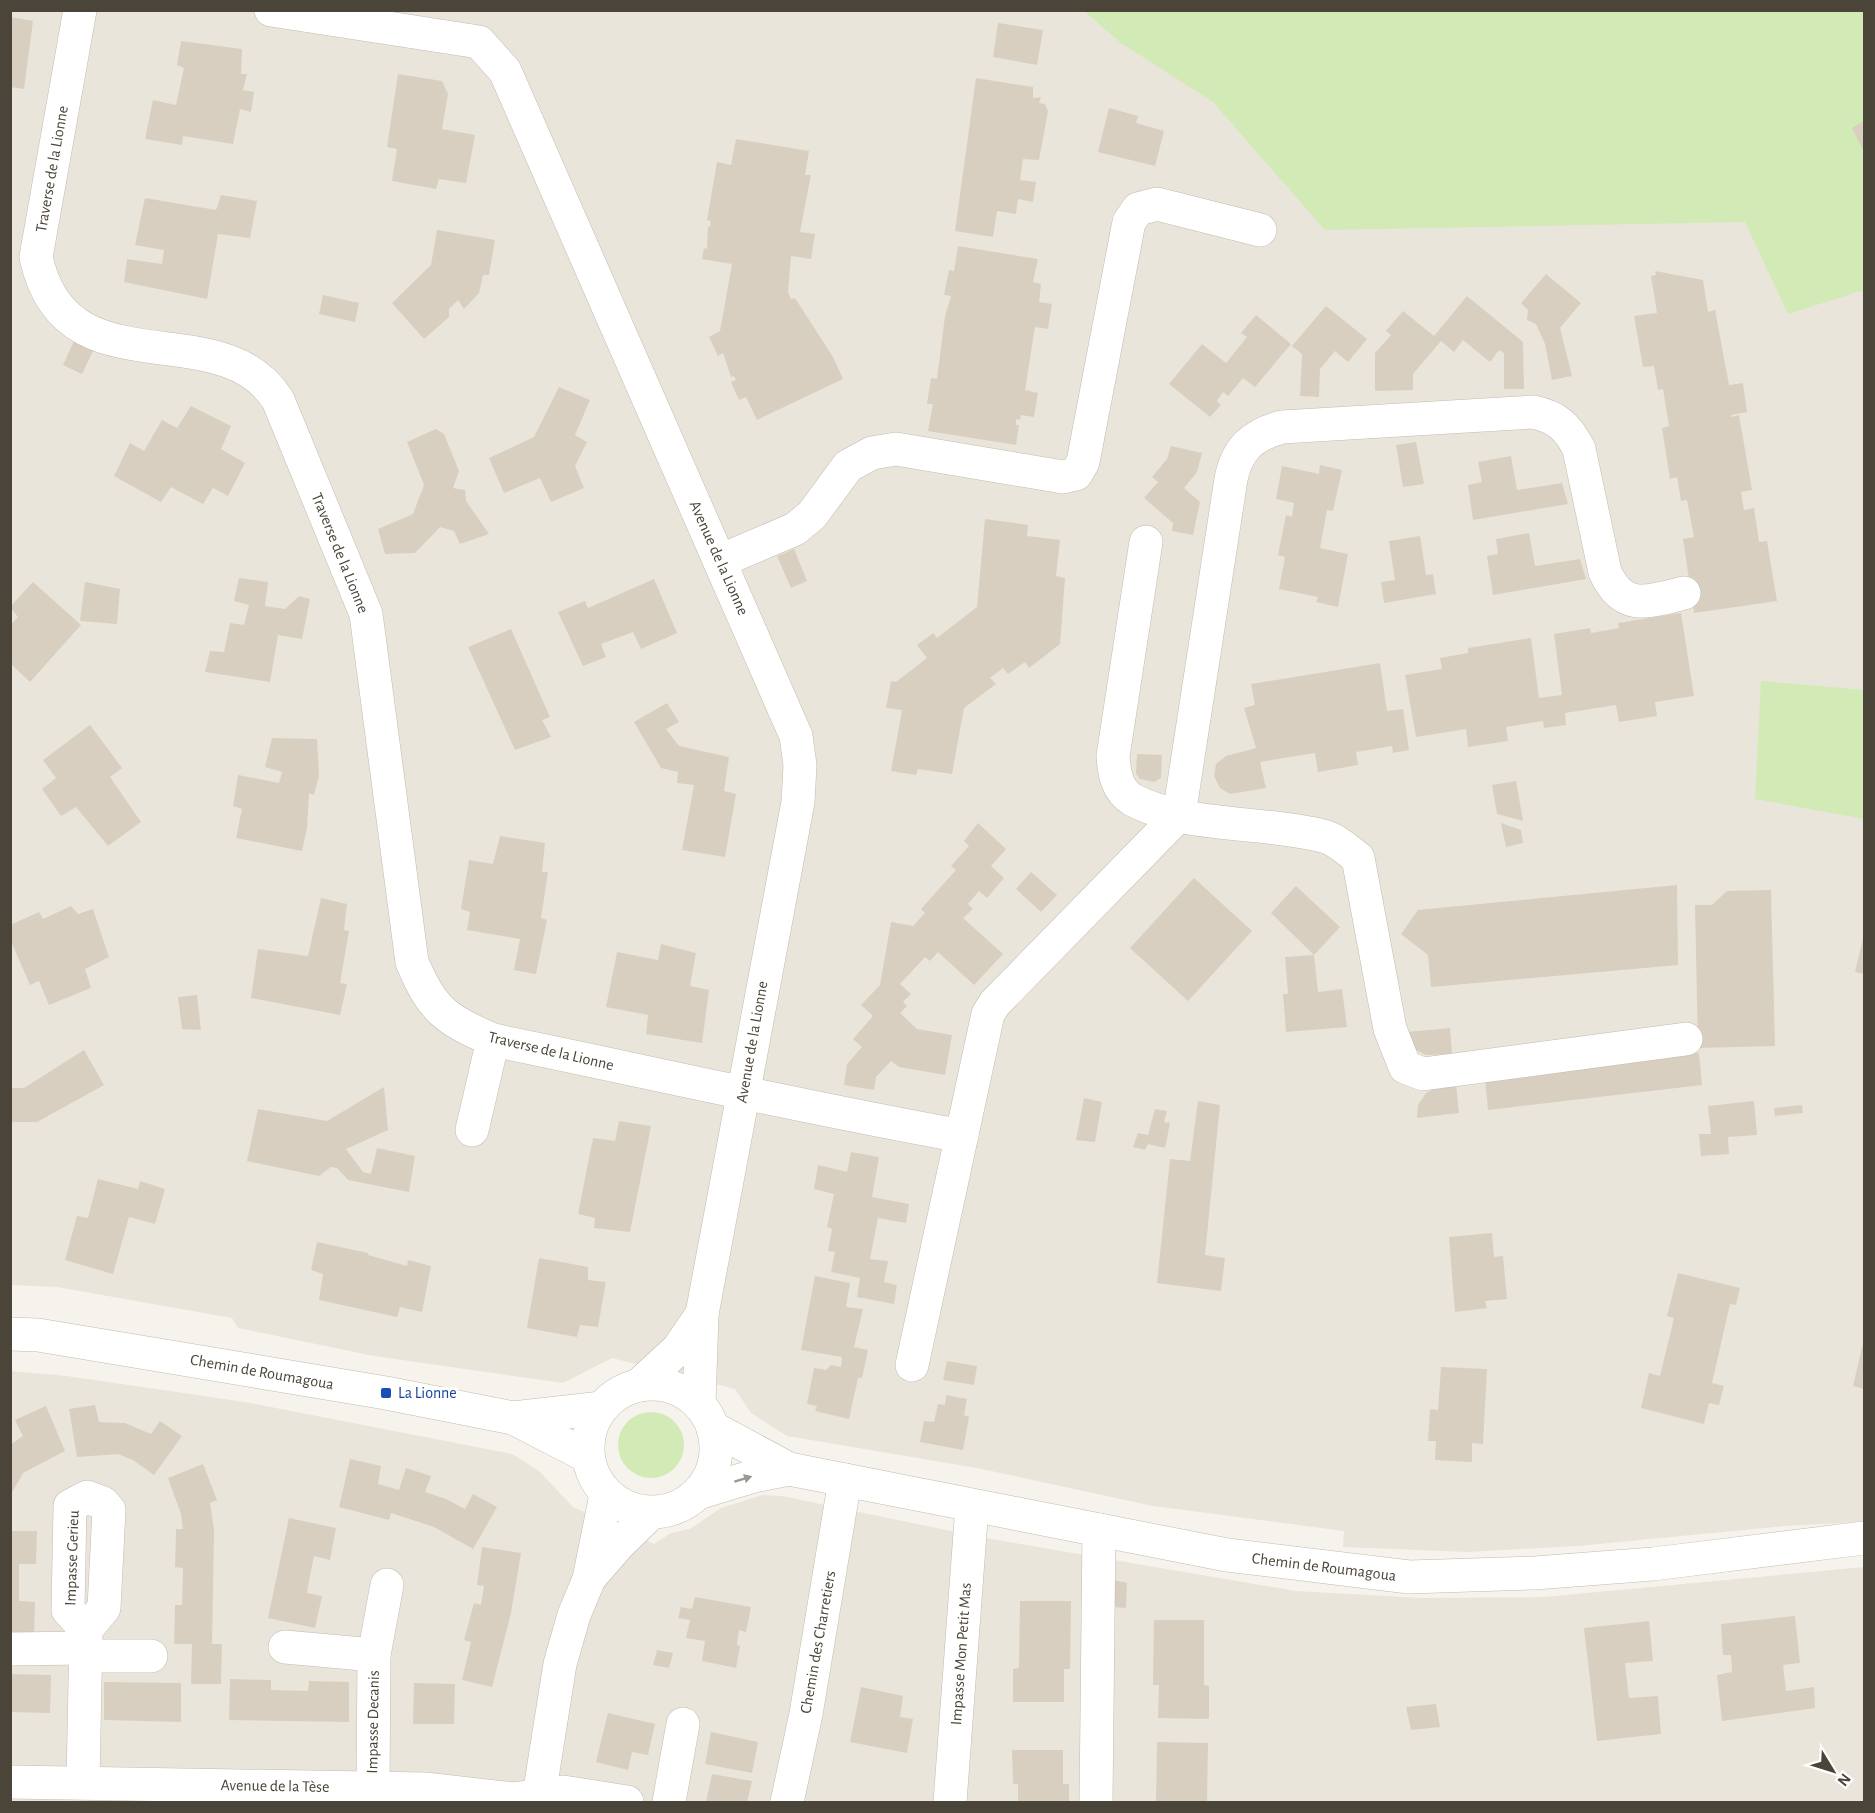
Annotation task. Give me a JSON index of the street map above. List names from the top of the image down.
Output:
{
  "streets": {
    "street": [
      "Traverse de la Lionne",
      "Avenue de la Lionne",
      "Chemin de Roumagoua",
      "Chemin des Charretiers",
      "Impasse Mon Petit Mas",
      "Impasse Decanis",
      "Avenue de la Tèse"
    ]
  },
  "crossings": [
    ["Traverse de la Lionne", "Avenue de la Lionne"],
    ["Avenue de la Lionne", "Chemin de Roumagoua"],
    ["Chemin de Roumagoua", "Chemin des Charretiers"],
    ["Chemin de Roumagoua", "Impasse Mon Petit Mas"],
    ["Impasse Decanis", "Avenue de la Tèse"]
  ],
  "places": {
    "transit": ["La Lionne"]
  },
  "north": "bottom right"
}
